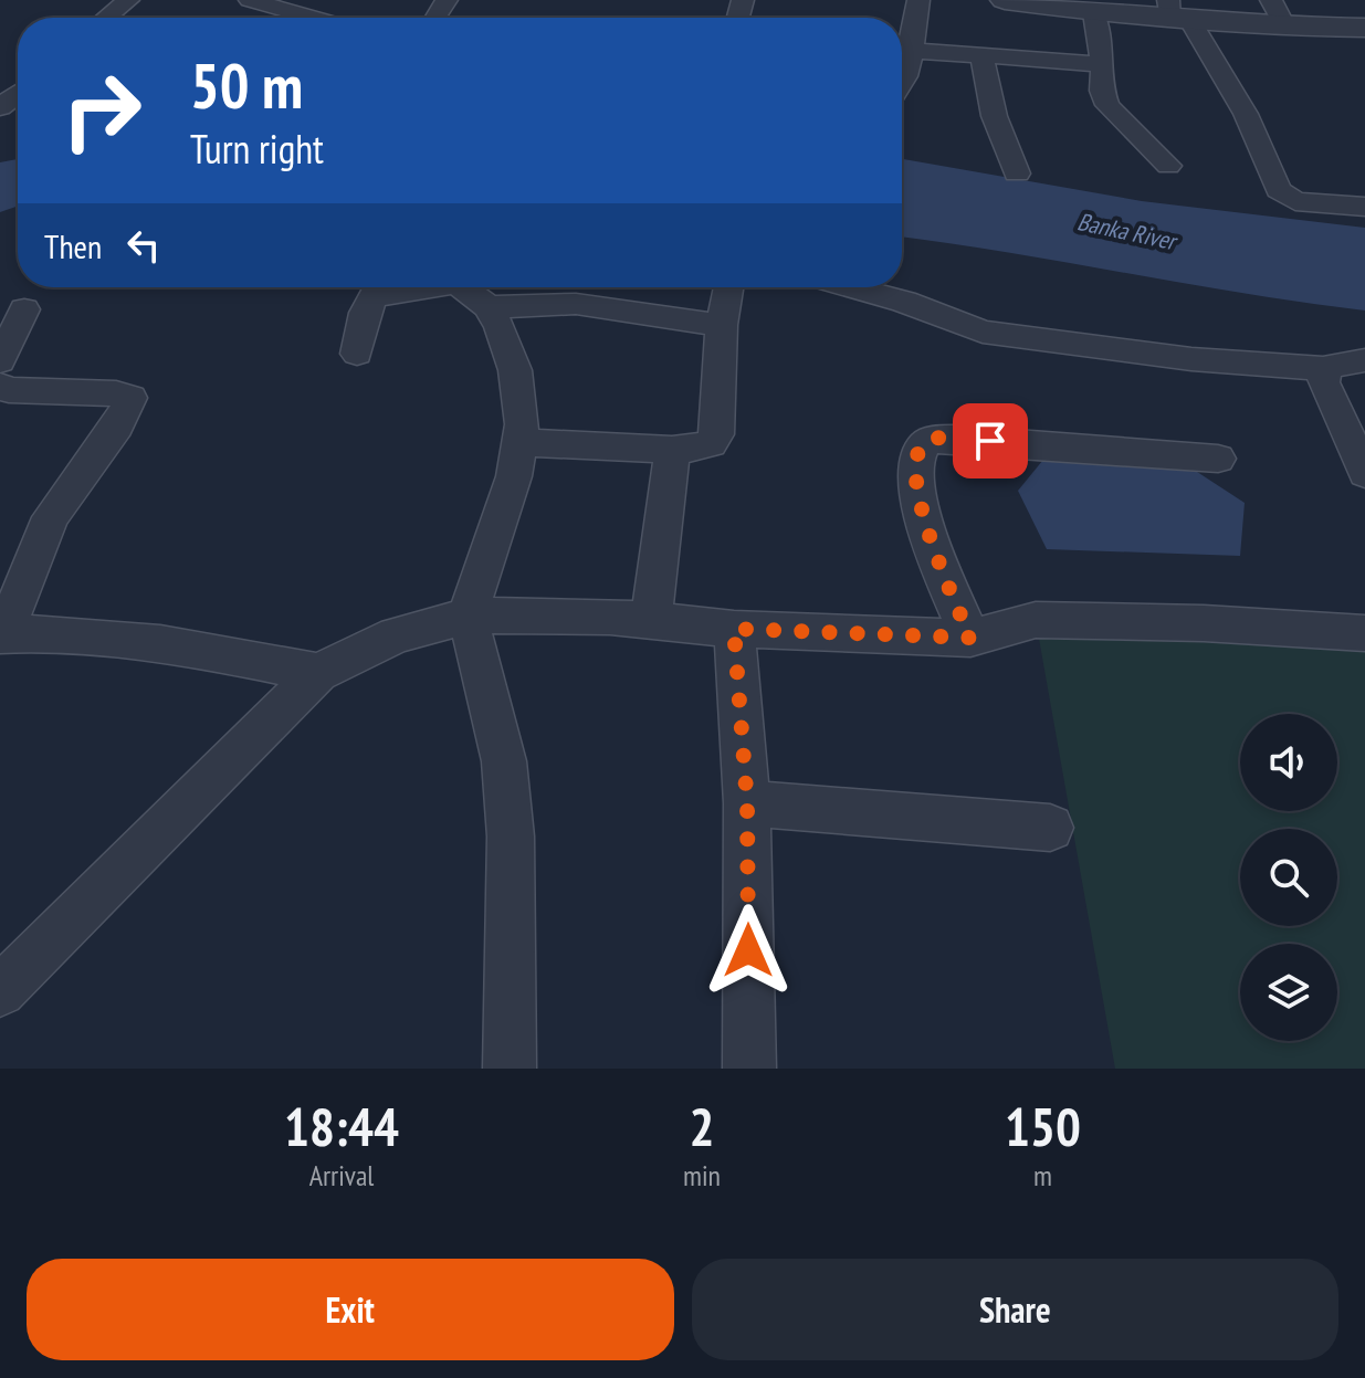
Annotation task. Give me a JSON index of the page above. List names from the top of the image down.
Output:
{
  "water": ["Banka River"],
  "page": {
    "turn": ["50 m", "Turn right"],
    "then": "Then",
    "eta": [
      "18:44",
      "Arrival",
      "2",
      "min",
      "150",
      "m"
    ],
    "buttons": ["Exit", "Share"]
  }
}
